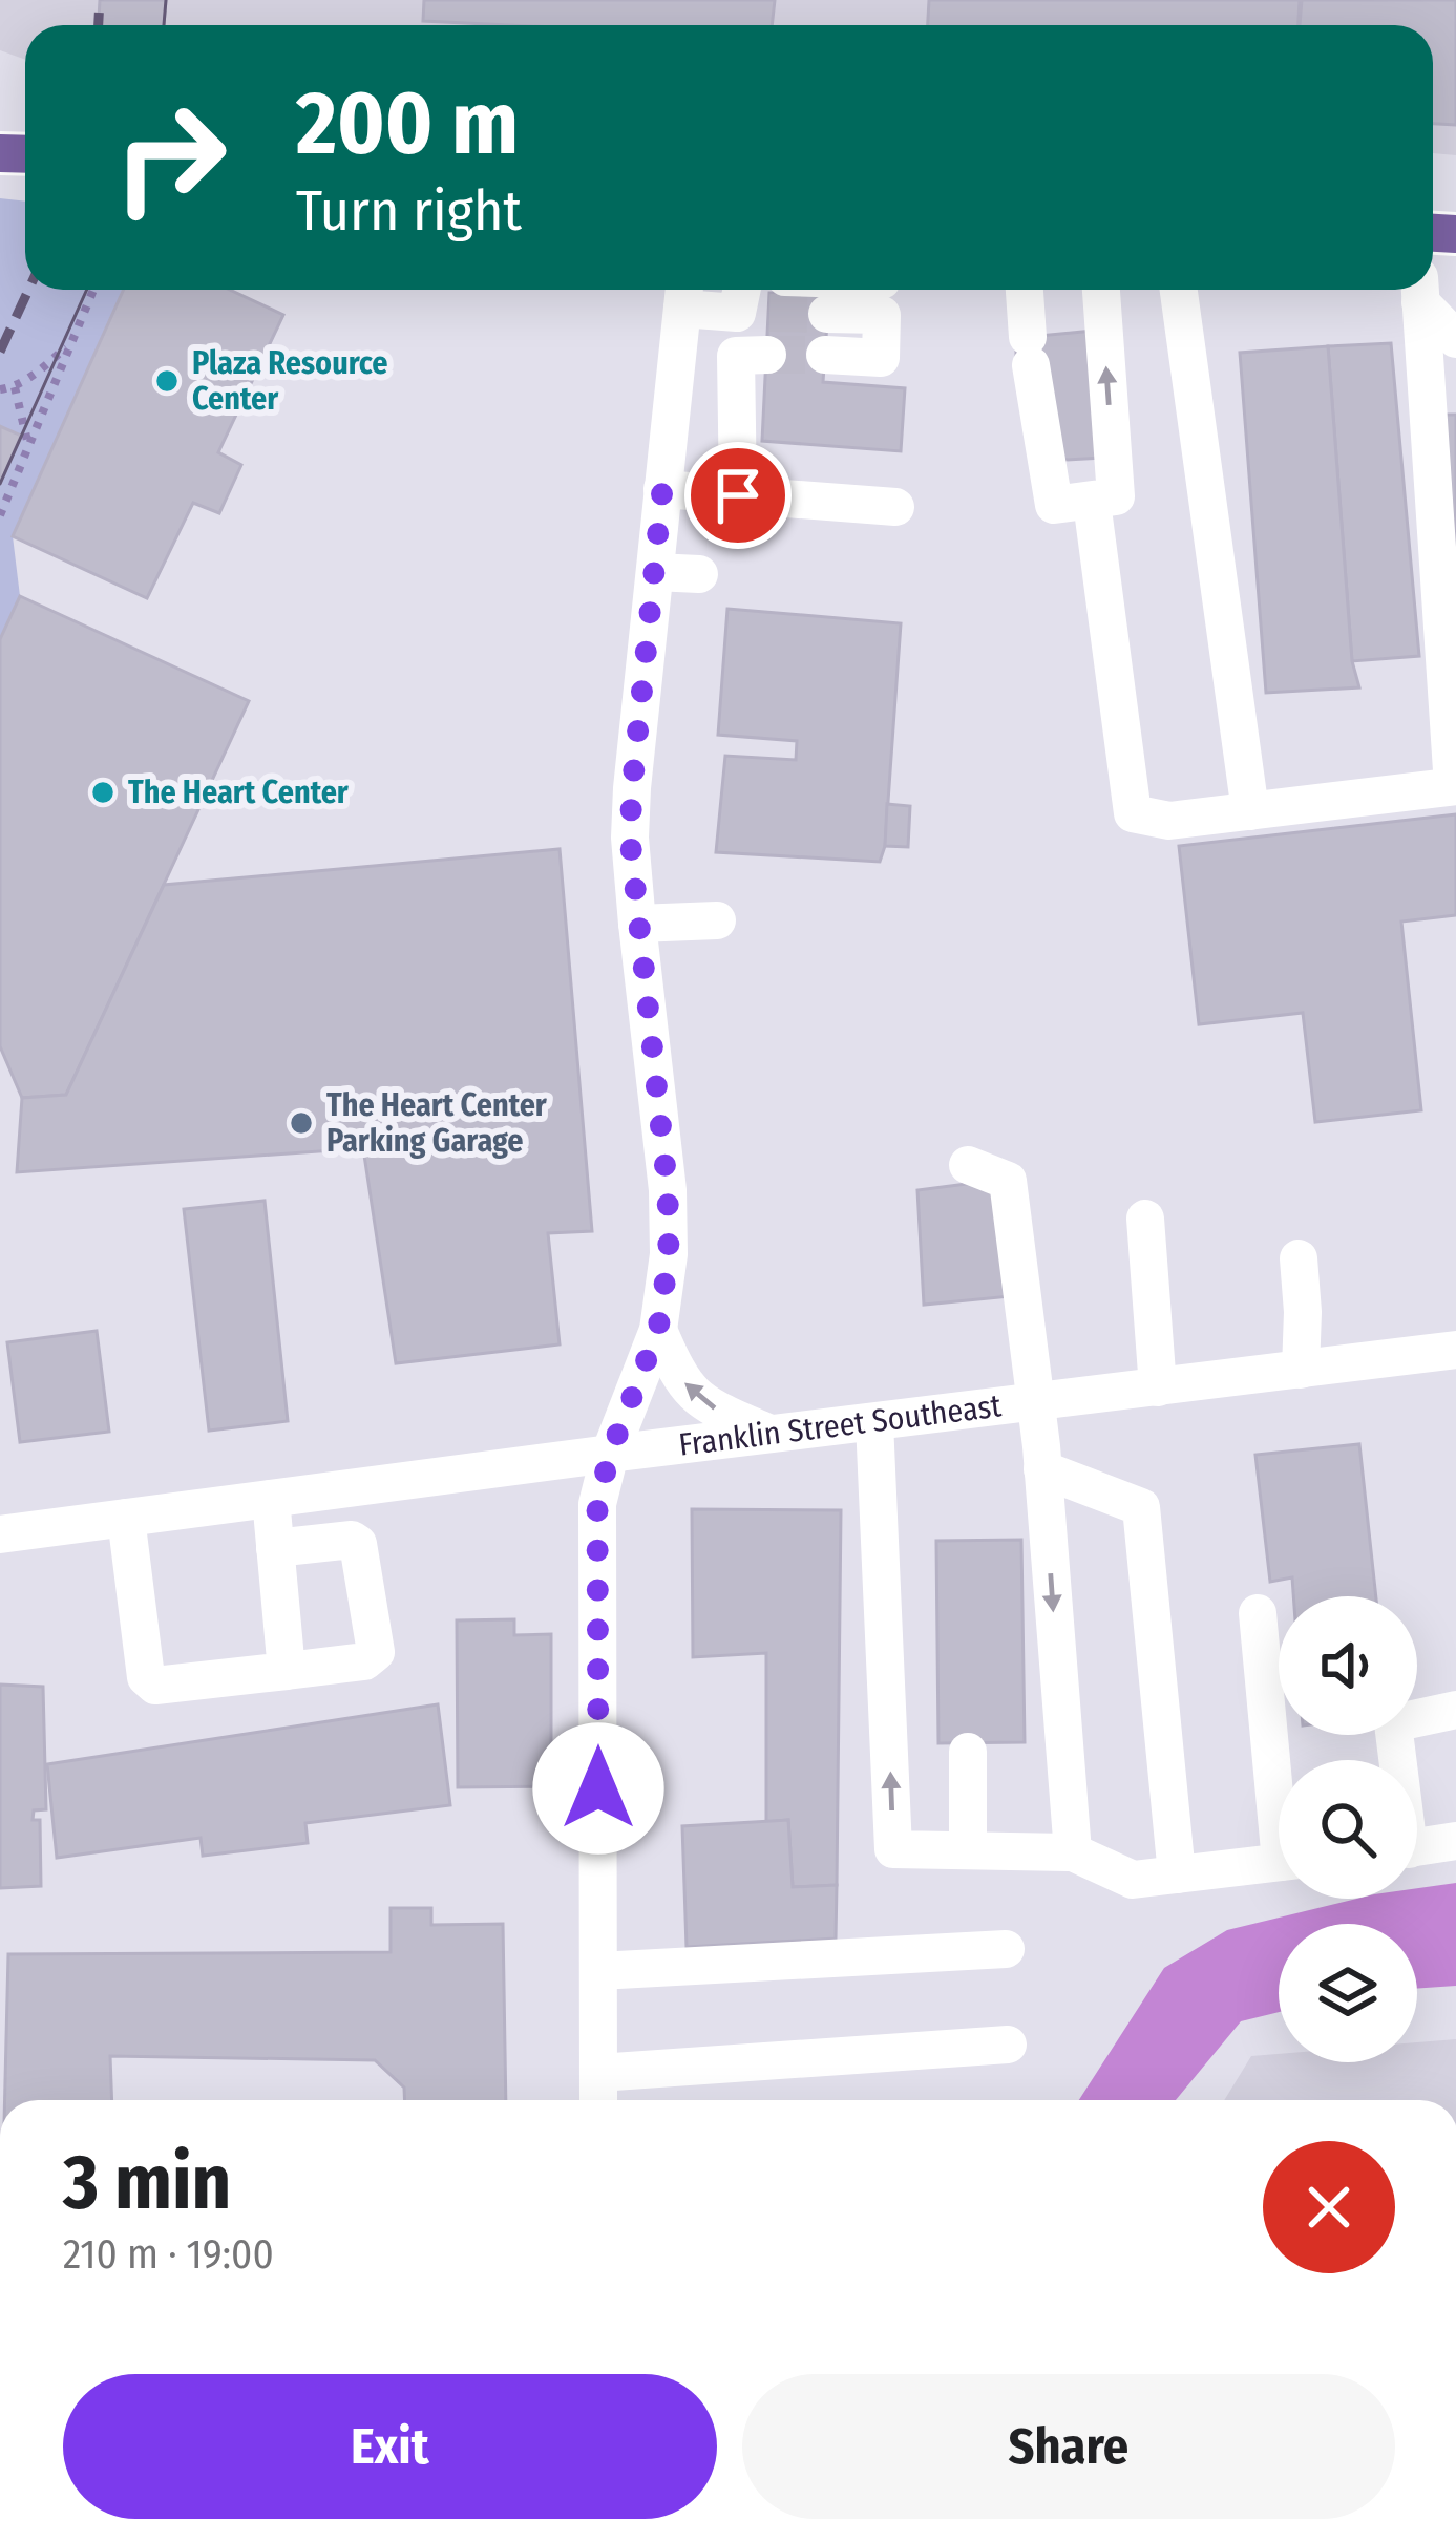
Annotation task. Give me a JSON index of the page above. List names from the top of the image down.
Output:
{
  "streets": {
    "street": ["Franklin Street Southeast"]
  },
  "places": ["Plaza Resource Center", "The Heart Center", "The Heart Center Parking Garage"],
  "page": {
    "turn": ["200 m", "Turn right"],
    "heading": ["3 min", "210 m · 19:00"],
    "buttons": ["Exit", "Share"]
  }
}
